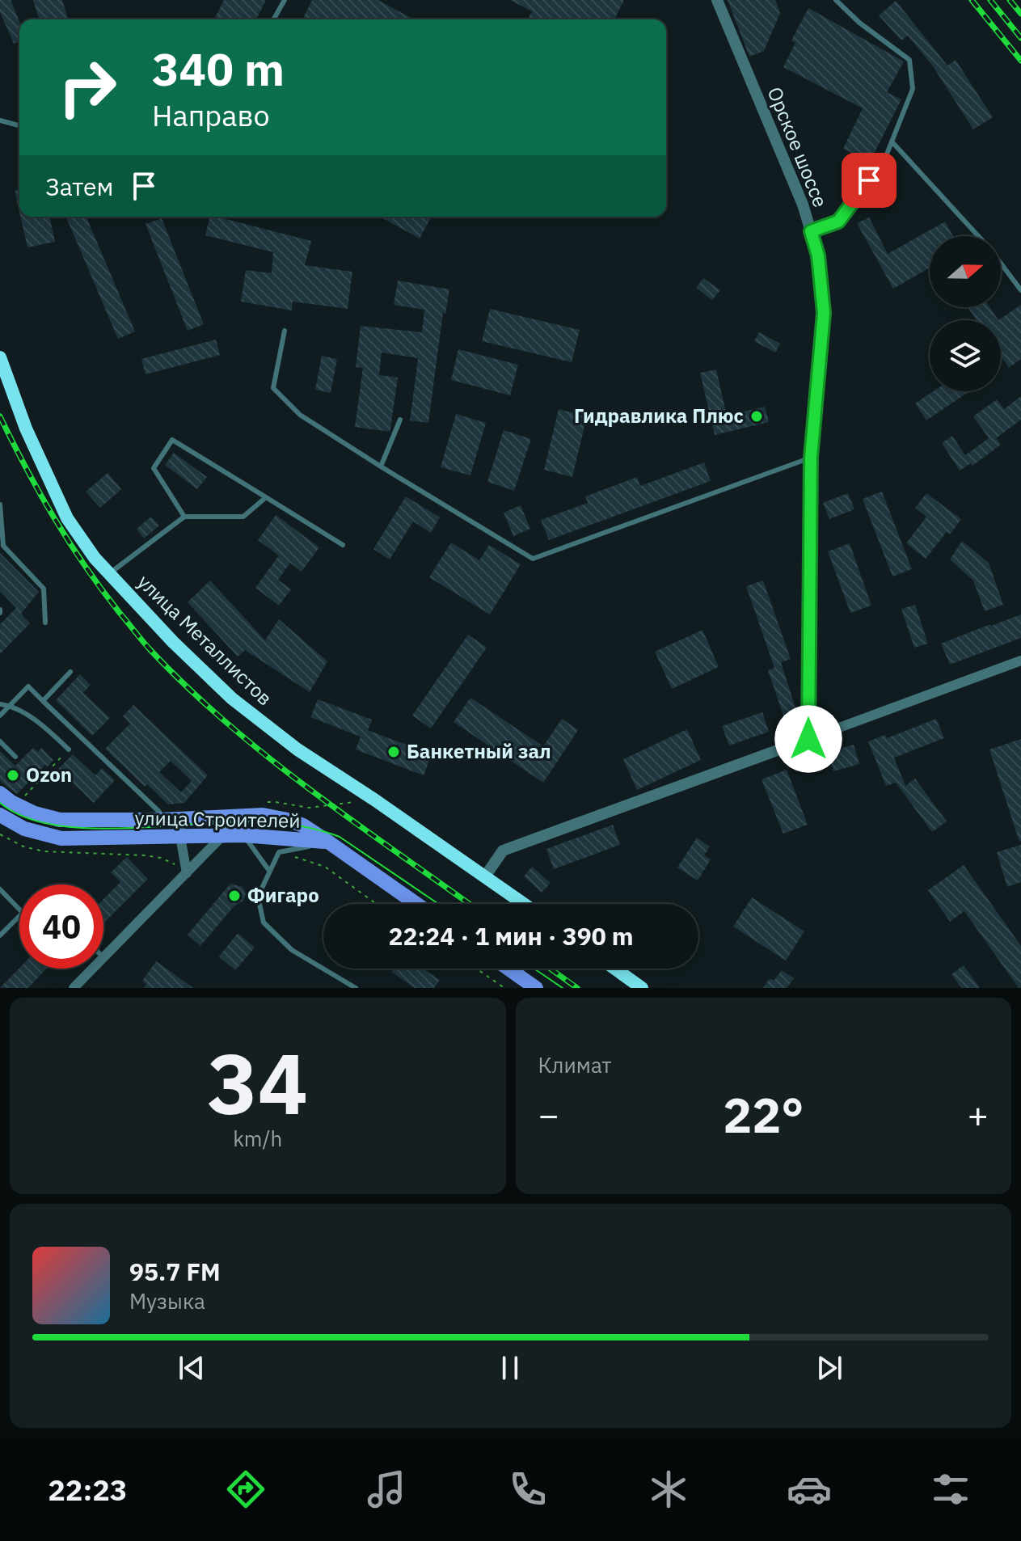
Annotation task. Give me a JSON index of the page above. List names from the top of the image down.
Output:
{
  "streets": {
    "main road": ["улица Металлистов", "улица Строителей"],
    "street": ["Орское шоссе"]
  },
  "places": [
    "Гидравлика Плюс",
    "Банкетный зал",
    "Ozon",
    "Фигаро"
  ],
  "north": "right",
  "page": {
    "turn": ["340 m", "Направо"],
    "then": "Затем",
    "limit": "40",
    "trip": "22:24 · 1 мин · 390 m",
    "tile": [
      ["34", "km/h"],
      "Климат"
    ],
    "heat": ["−", "22°", "+"],
    "song": ["95.7 FM", "Музыка"],
    "tabs": "22:23"
  }
}
